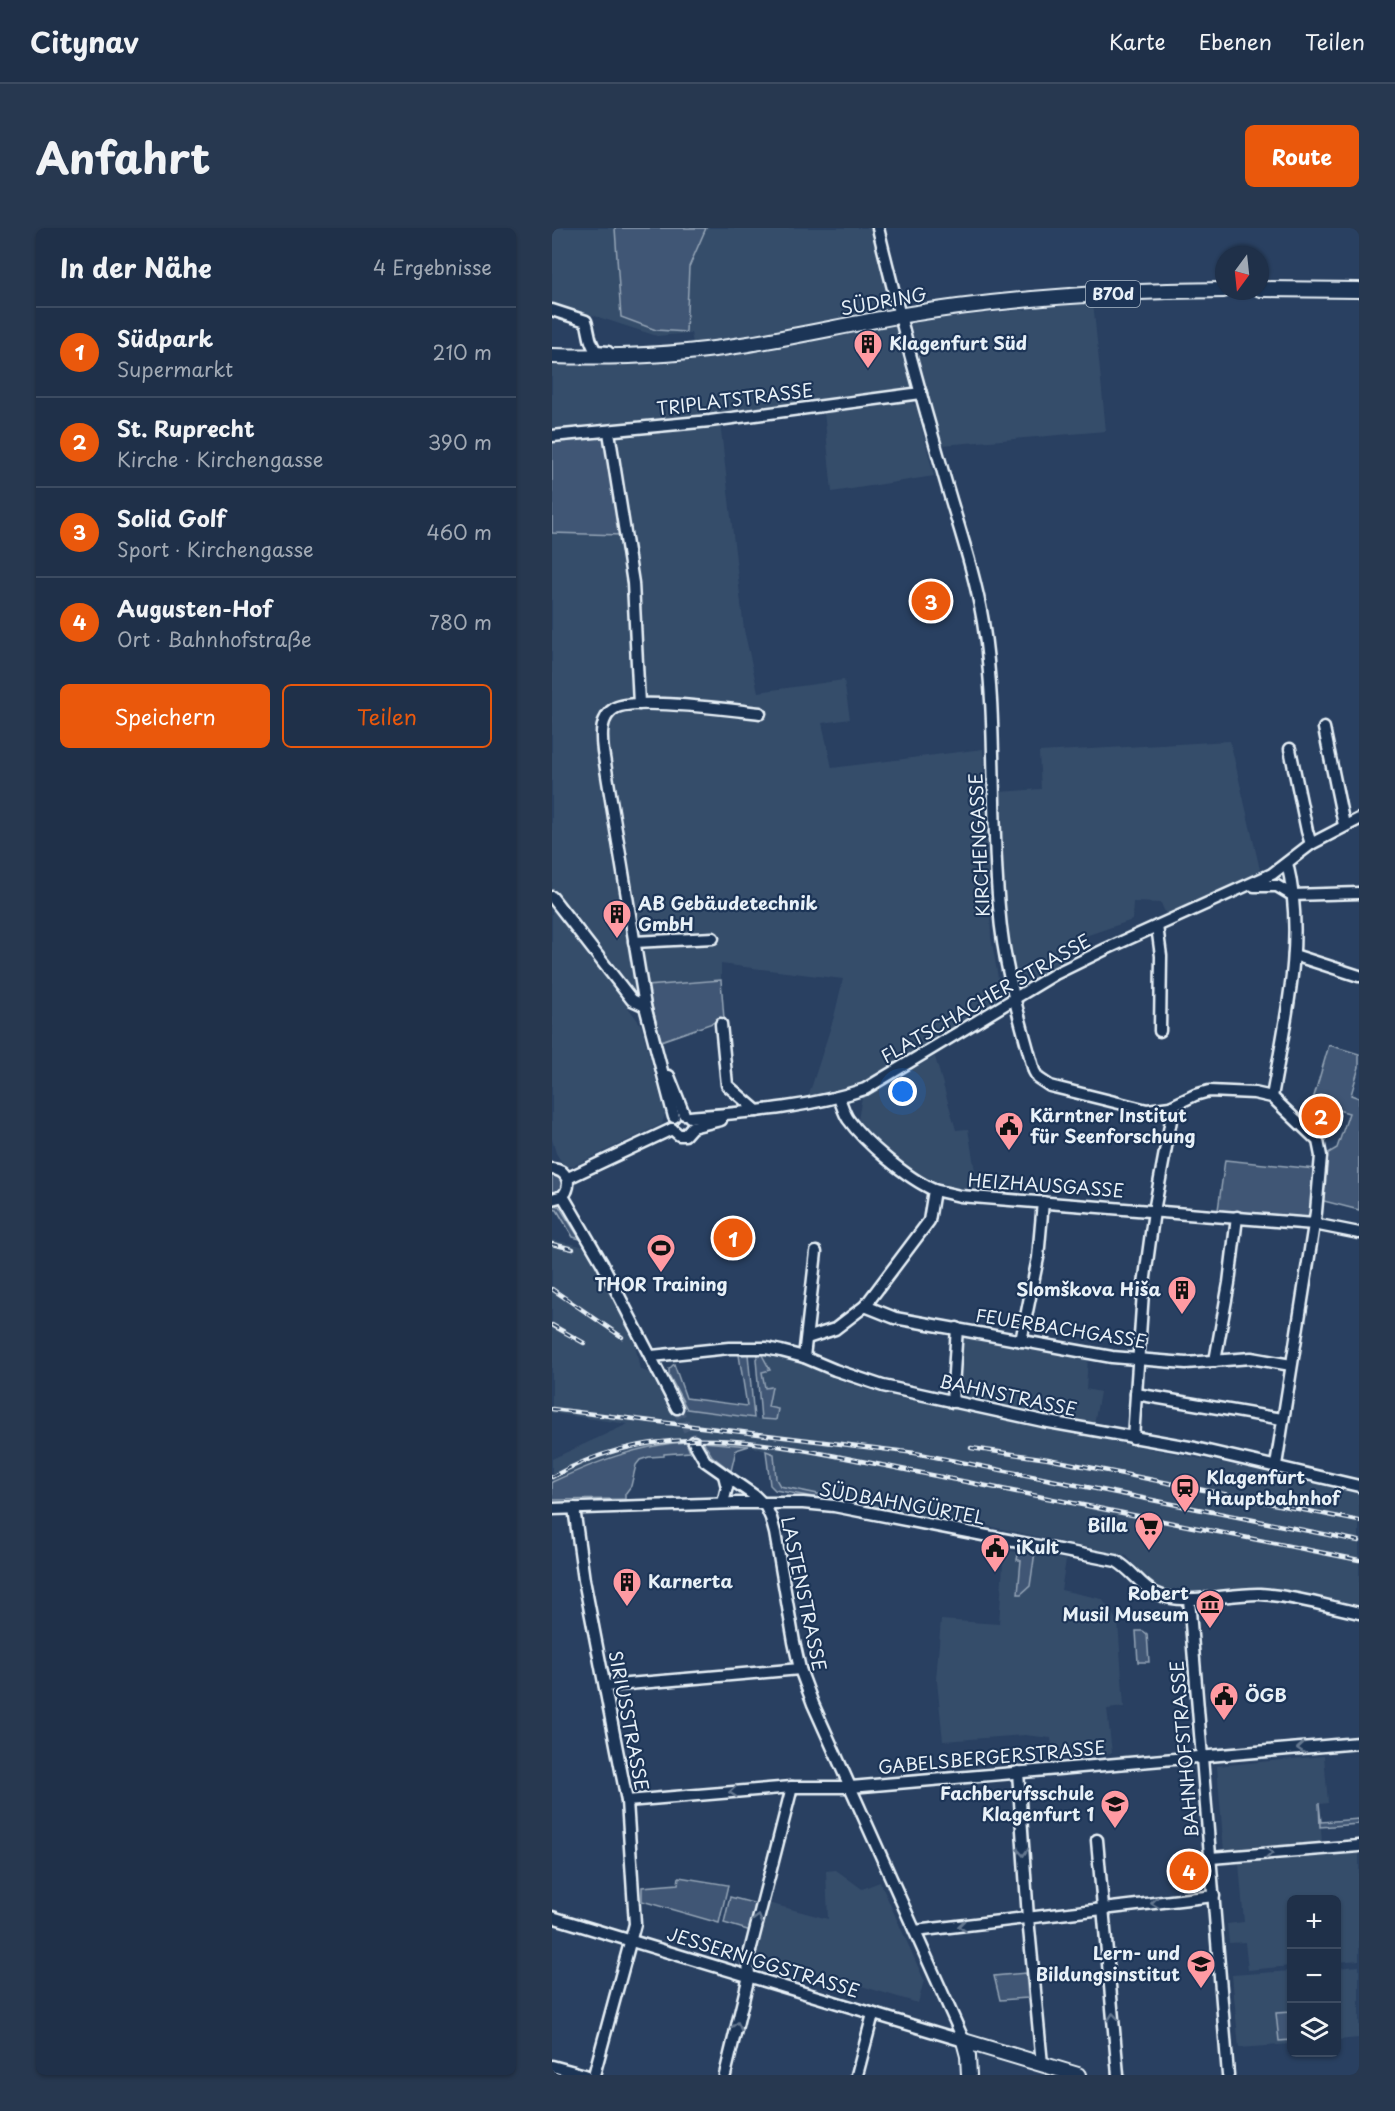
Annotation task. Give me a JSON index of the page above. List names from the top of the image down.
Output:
{
  "streets": {
    "main road": ["B70d", "SÜDRING"],
    "street": [
      "TRIPLATSTRASSE",
      "KIRCHENGASSE",
      "FLATSCHACHER STRASSE",
      "HEIZHAUSGASSE",
      "FEUERBACHGASSE",
      "BAHNSTRASSE",
      "SÜDBAHNGÜRTEL",
      "LASTENSTRASSE",
      "SIRIUSSTRASSE",
      "BAHNHOFSTRASSE",
      "GABELSBERGERSTRASSE",
      "JESSERNIGGSTRASSE"
    ]
  },
  "crossings": [
    ["SÜDRING", "KIRCHENGASSE"],
    ["TRIPLATSTRASSE", "KIRCHENGASSE"],
    ["KIRCHENGASSE", "FLATSCHACHER STRASSE"],
    ["FLATSCHACHER STRASSE", "HEIZHAUSGASSE"],
    ["SÜDBAHNGÜRTEL", "LASTENSTRASSE"],
    ["SÜDBAHNGÜRTEL", "SIRIUSSTRASSE"],
    ["SÜDBAHNGÜRTEL", "BAHNHOFSTRASSE"],
    ["LASTENSTRASSE", "GABELSBERGERSTRASSE"],
    ["LASTENSTRASSE", "JESSERNIGGSTRASSE"],
    ["SIRIUSSTRASSE", "GABELSBERGERSTRASSE"],
    ["SIRIUSSTRASSE", "JESSERNIGGSTRASSE"],
    ["BAHNHOFSTRASSE", "GABELSBERGERSTRASSE"]
  ],
  "one_way": ["GABELSBERGERSTRASSE"],
  "places": {
    "building": [
      "Klagenfurt Süd",
      "AB Gebäudetechnik GmbH",
      "Slomškova Hiša",
      "Karnerta"
    ],
    "public building": ["Kärntner Institut für Seenforschung", "iKult", "ÖGB"],
    "sports": ["THOR Training"],
    "station": ["Klagenfurt Hauptbahnhof"],
    "supermarket": ["Billa"],
    "museum": ["Robert Musil Museum"],
    "school or university": ["Fachberufsschule Klagenfurt 1", "Lern- und Bildungsinstitut"]
  },
  "north": "bottom",
  "page": {
    "header": "Citynav",
    "nav": ["Karte", "Ebenen", "Teilen"],
    "title": "Anfahrt",
    "buttons": [
      "Route",
      ["Speichern", "Teilen"]
    ],
    "heading": ["In der Nähe", "4 Ergebnisse"],
    "list": [
      {
        "mark": "1",
        "name": "Südpark",
        "note": "Supermarkt",
        "value": "210 m"
      },
      {
        "mark": "2",
        "name": "St. Ruprecht",
        "note": "Kirche · Kirchengasse",
        "value": "390 m"
      },
      {
        "mark": "3",
        "name": "Solid Golf",
        "note": "Sport · Kirchengasse",
        "value": "460 m"
      },
      {
        "mark": "4",
        "name": "Augusten-Hof",
        "note": "Ort · Bahnhofstraße",
        "value": "780 m"
      }
    ],
    "pins": [
      "3",
      "2",
      "1",
      "4"
    ],
    "map_buttons": ["+", "−"]
  }
}
